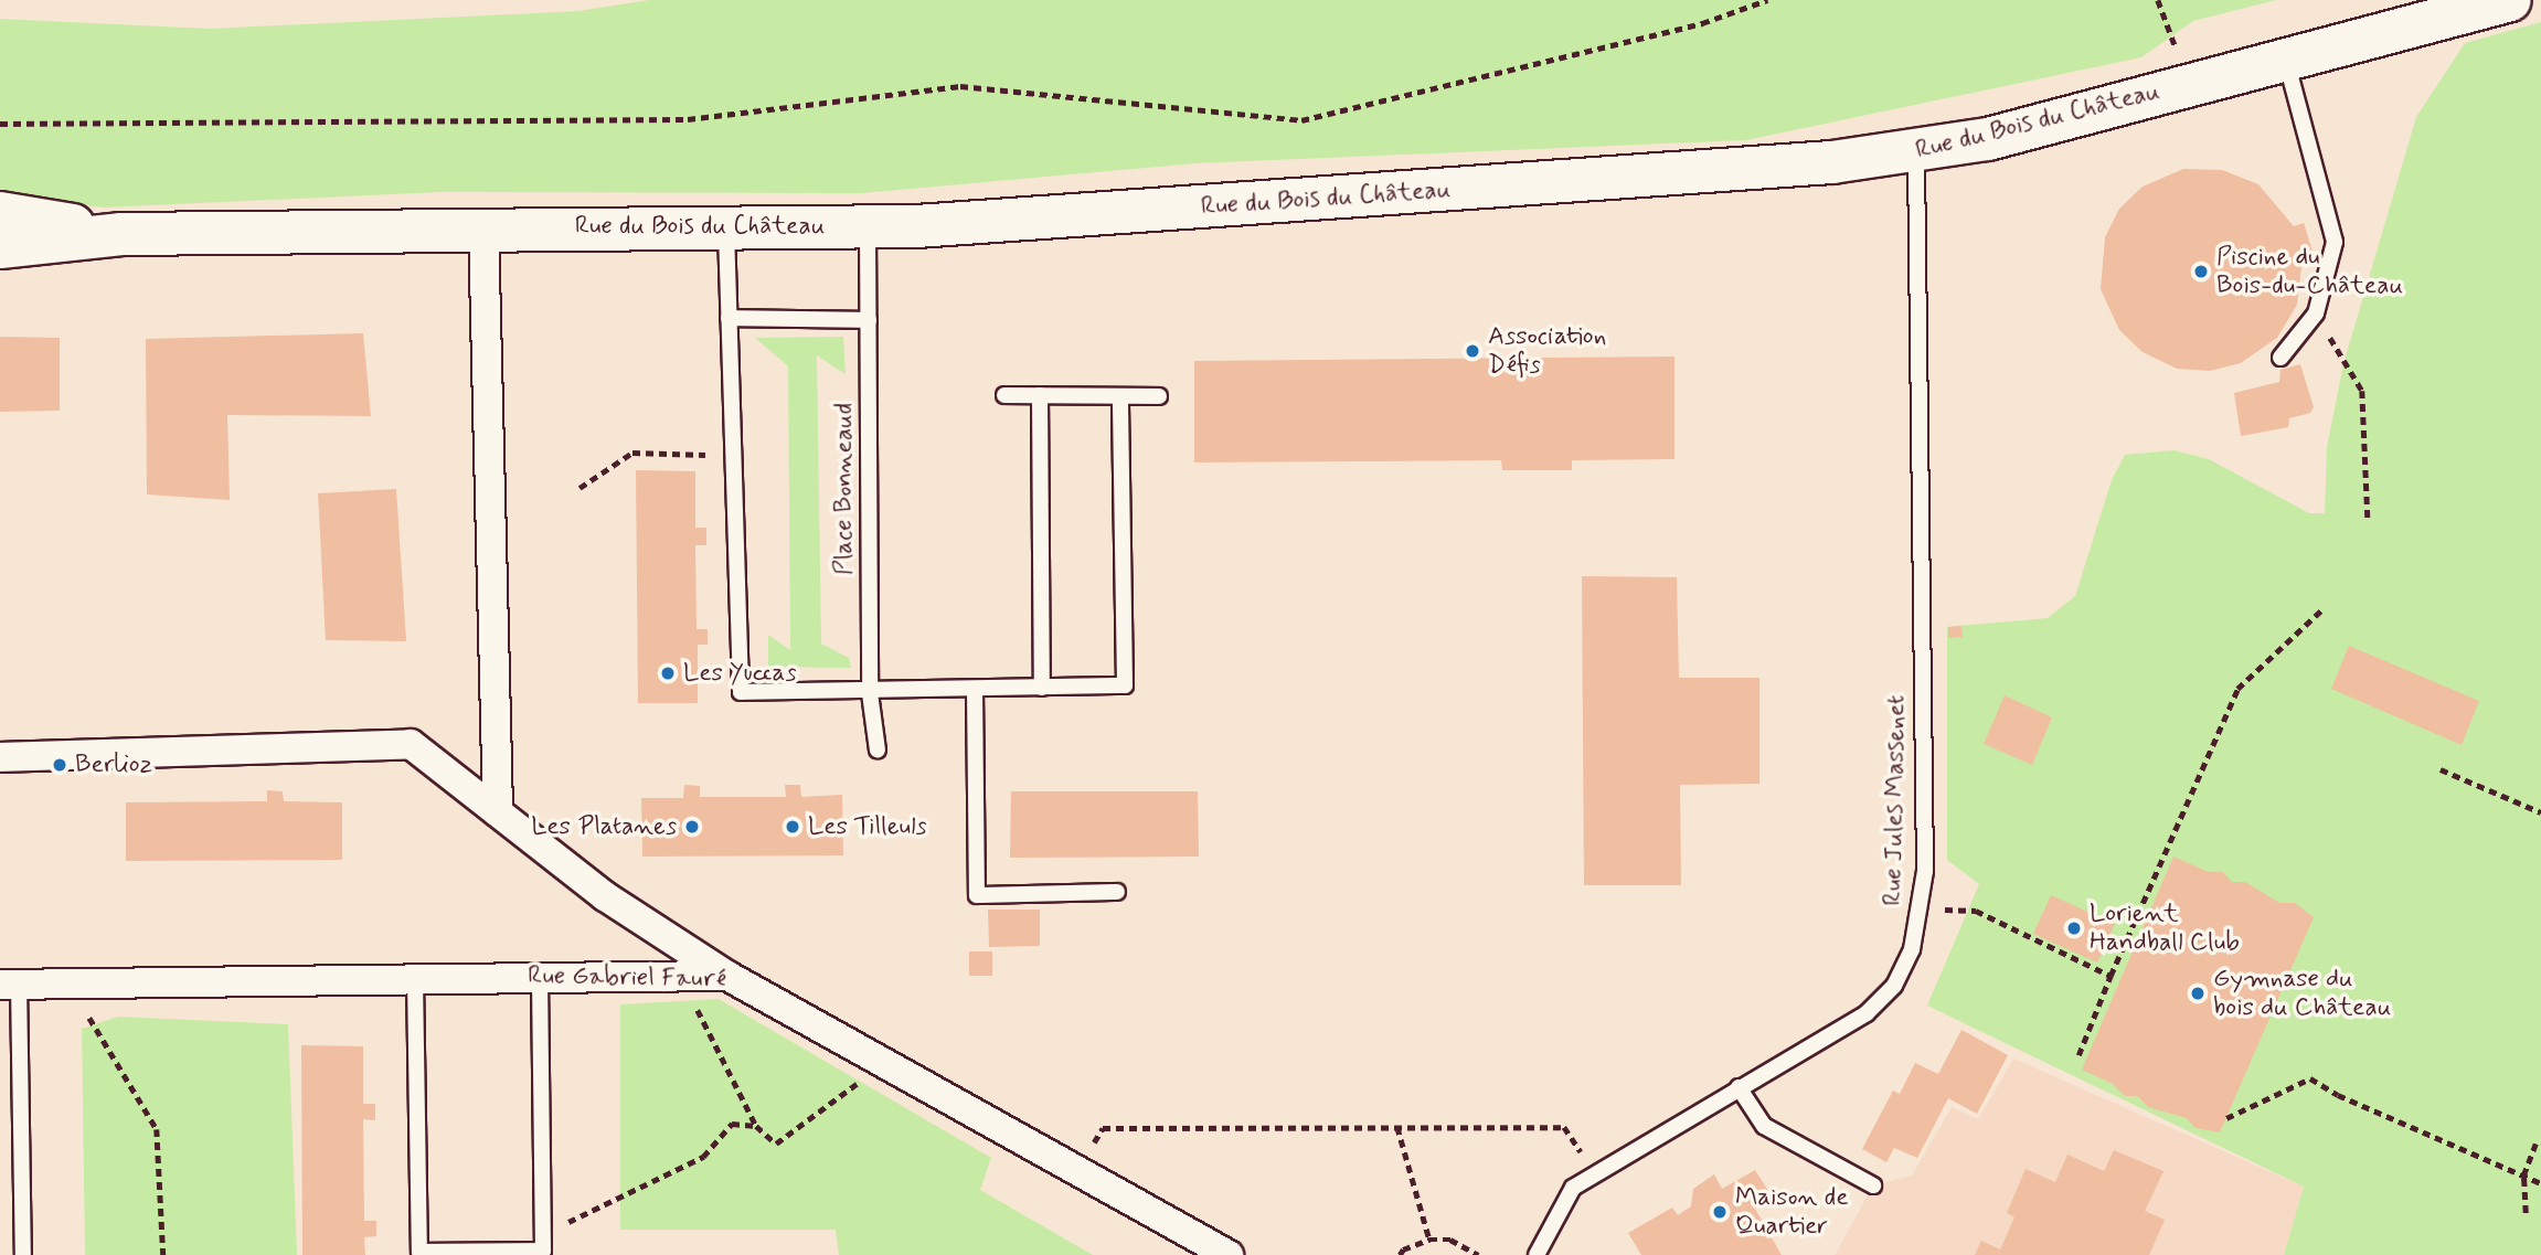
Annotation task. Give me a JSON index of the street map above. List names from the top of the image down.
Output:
{
  "streets": {
    "street": ["Rue du Bois du Château", "Rue Gabriel Fauré"],
    "lane": ["Place Bonneaud", "Rue Jules Massenet"]
  },
  "crossings": [
    ["Rue du Bois du Château", "Place Bonneaud"],
    ["Rue du Bois du Château", "Rue Jules Massenet"]
  ],
  "places": [
    "Piscine du Bois-du-Château",
    "Association Défis",
    "Les Yuccas",
    "Berlioz",
    "Les Platanes",
    "Les Tilleuls",
    "Lorient Handball Club",
    "Gymnase du bois du Château",
    "Maison de Quartier"
  ]
}
